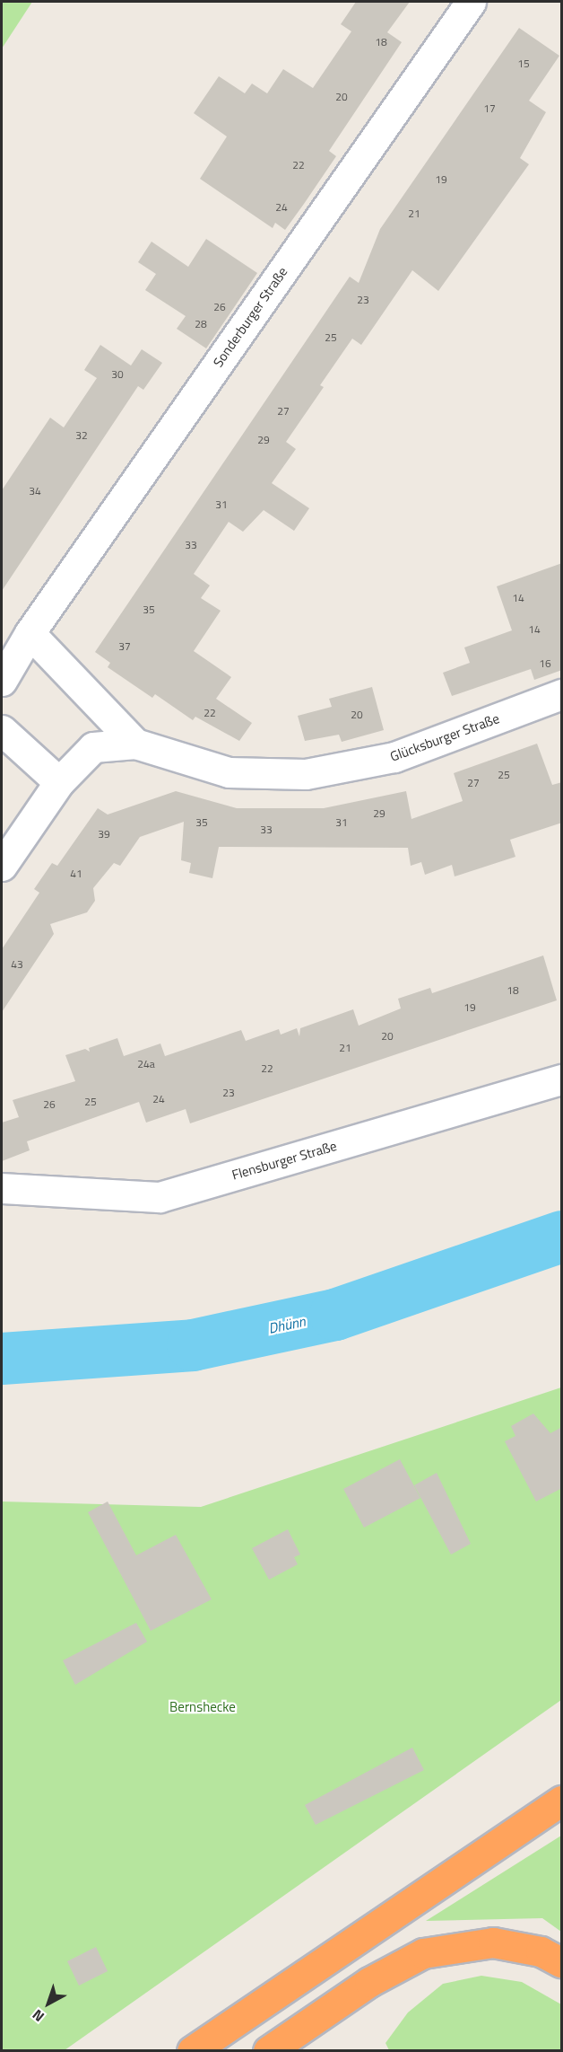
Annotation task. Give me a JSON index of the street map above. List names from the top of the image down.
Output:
{
  "streets": {
    "street": ["Sonderburger Straße", "Glücksburger Straße", "Flensburger Straße"]
  },
  "water": ["Dhünn"],
  "parks": ["Bernshecke"],
  "house_numbers": [
    "18",
    "15",
    "20",
    "17",
    "22",
    "19",
    "24",
    "21",
    "23",
    "26",
    "28",
    "25",
    "30",
    "27",
    "32",
    "29",
    "34",
    "31",
    "33",
    "14",
    "35",
    "14",
    "37",
    "16",
    "22",
    "20",
    "25",
    "27",
    "29",
    "35",
    "31",
    "33",
    "39",
    "41",
    "43",
    "18",
    "19",
    "20",
    "21",
    "24a",
    "22",
    "23",
    "24",
    "25",
    "26"
  ],
  "north": "bottom left"
}
